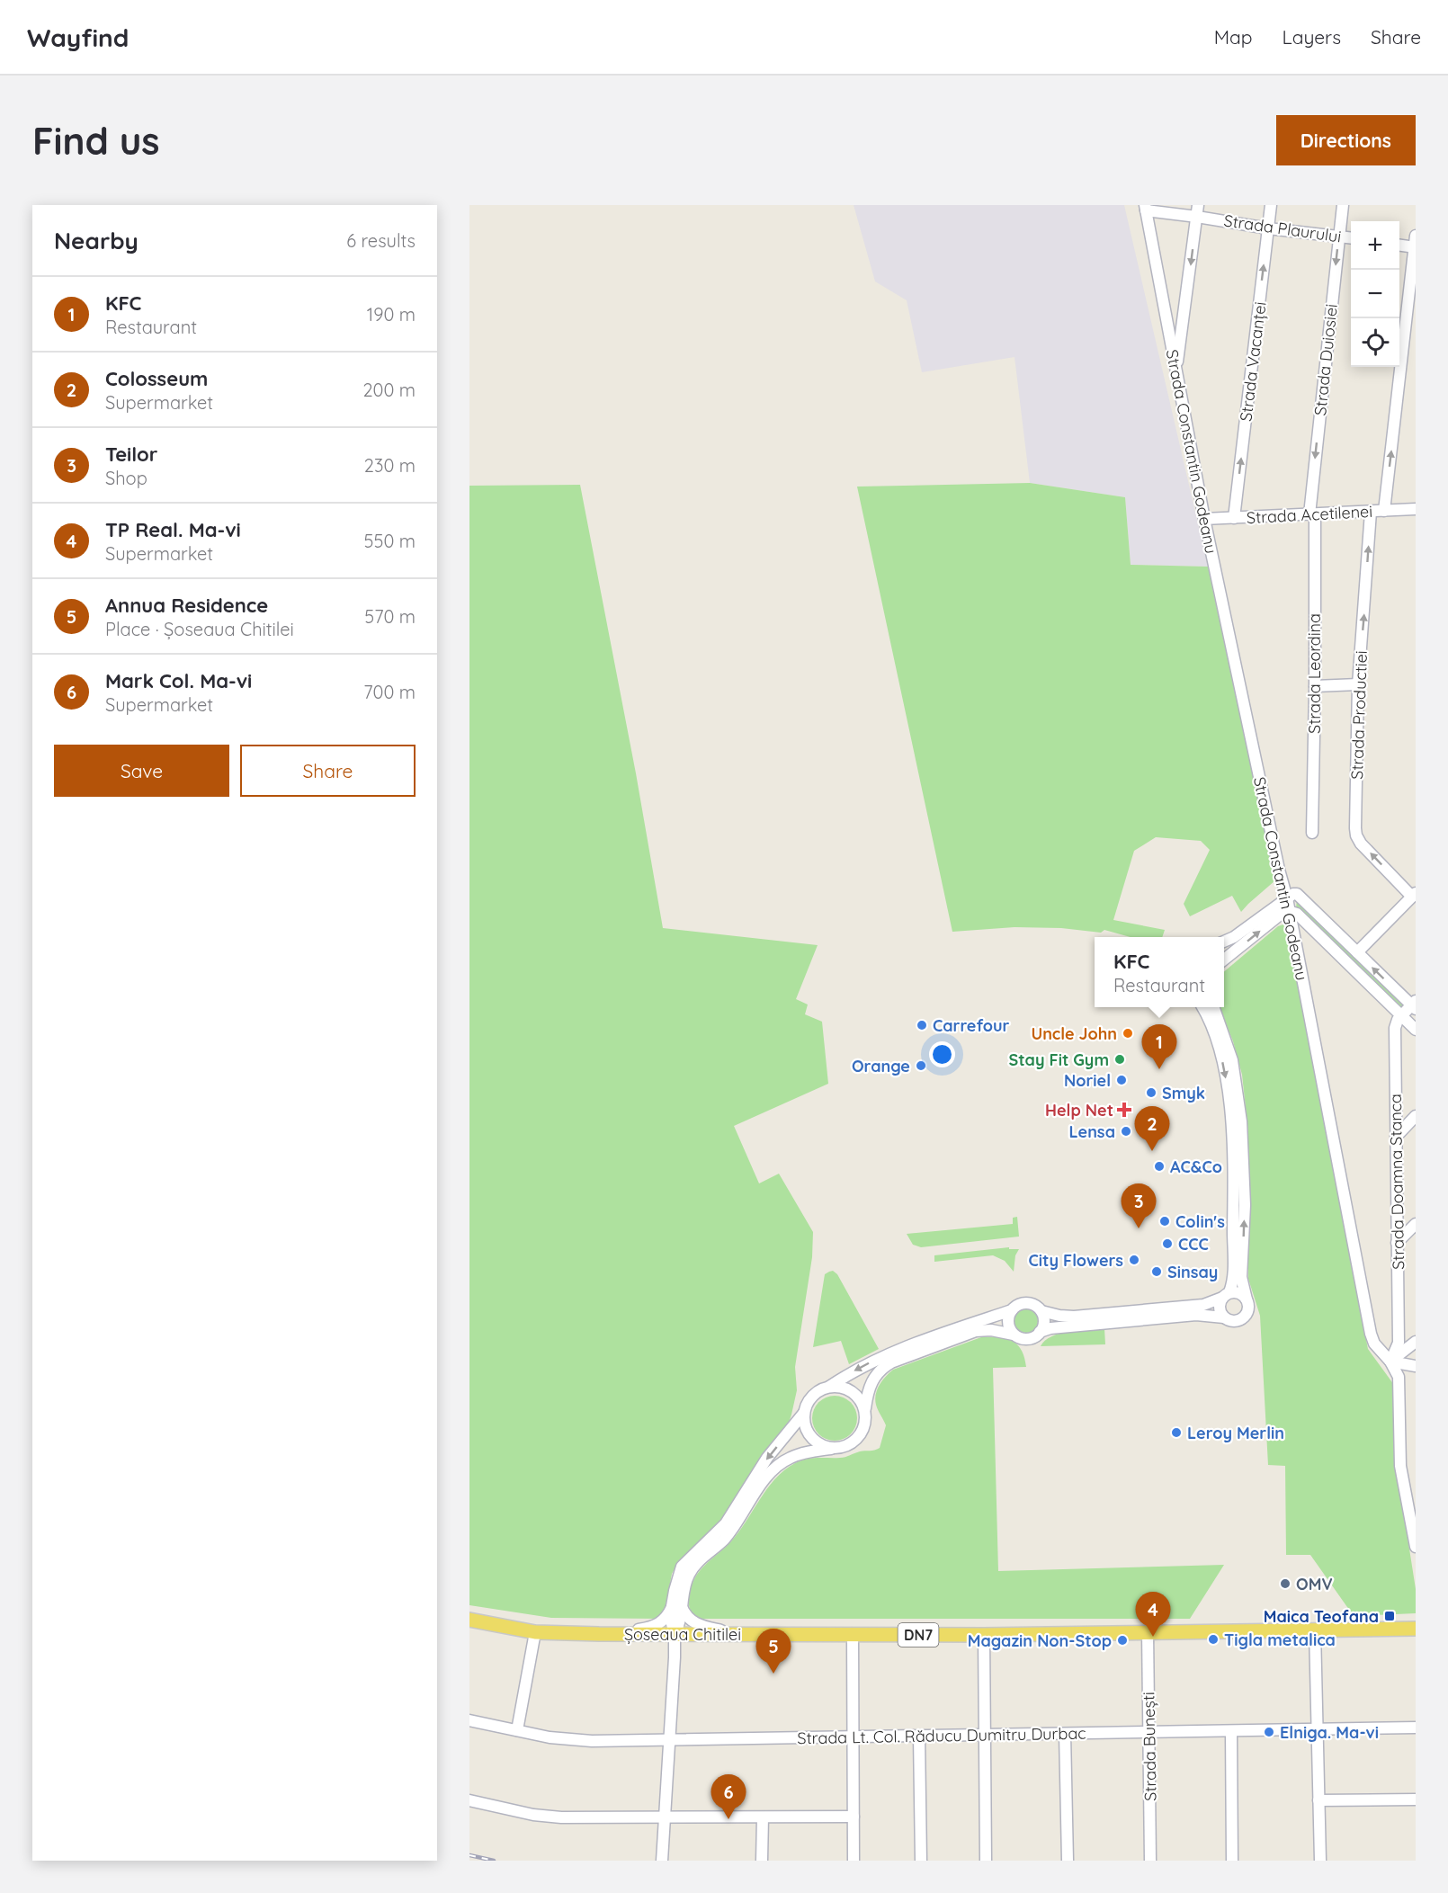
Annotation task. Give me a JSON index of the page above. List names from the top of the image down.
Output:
{
  "streets": {
    "main road": ["Șoseaua Chitilei", "DN7"],
    "street": [
      "Strada Plaurului",
      "Strada Duiosiei",
      "Strada Vacanței",
      "Strada Constantin Godeanu",
      "Strada Acetilenei",
      "Strada Leordina",
      "Strada Productiei",
      "Strada Doamna Stanca",
      "Strada Lt. Col. Răducu Dumitru Durbac",
      "Strada Bunești"
    ]
  },
  "crossings": [
    ["Strada Plaurului", "Strada Duiosiei"],
    ["Strada Plaurului", "Strada Vacanței"],
    ["Strada Plaurului", "Strada Constantin Godeanu"],
    ["Strada Duiosiei", "Strada Acetilenei"],
    ["Strada Duiosiei", "Strada Leordina"],
    ["Strada Vacanței", "Strada Acetilenei"],
    ["Strada Constantin Godeanu", "Strada Acetilenei"],
    ["Strada Constantin Godeanu", "Strada Doamna Stanca"],
    ["Strada Acetilenei", "Strada Leordina"],
    ["Strada Acetilenei", "Strada Productiei"],
    ["Șoseaua Chitilei", "Strada Bunești"],
    ["Strada Lt. Col. Răducu Dumitru Durbac", "Strada Bunești"]
  ],
  "one_way": ["Strada Productiei"],
  "places": {
    "other": [
      "Carrefour",
      "Uncle John",
      "Stay Fit Gym",
      "Orange",
      "Noriel",
      "Smyk",
      "Lensa",
      "AC&Co",
      "Colin's",
      "CCC",
      "City Flowers",
      "Sinsay",
      "Leroy Merlin",
      "OMV",
      "Tigla metalica",
      "Magazin Non-Stop",
      "Elniga. Ma-vi"
    ],
    "health": ["Help Net"],
    "transit": ["Maica Teofana"]
  },
  "page": {
    "header": "Wayfind",
    "nav": ["Map", "Layers", "Share"],
    "buttons": [
      "Directions",
      ["Save", "Share"]
    ],
    "title": "Find us",
    "heading": ["Nearby", "6 results"],
    "map_buttons": ["+", "−"],
    "list": [
      {
        "mark": "1",
        "name": "KFC",
        "note": "Restaurant",
        "value": "190 m"
      },
      {
        "mark": "2",
        "name": "Colosseum",
        "note": "Supermarket",
        "value": "200 m"
      },
      {
        "mark": "3",
        "name": "Teilor",
        "note": "Shop",
        "value": "230 m"
      },
      {
        "mark": "4",
        "name": "TP Real. Ma-vi",
        "note": "Supermarket",
        "value": "550 m"
      },
      {
        "mark": "5",
        "name": "Annua Residence",
        "note": "Place · Șoseaua Chitilei",
        "value": "570 m"
      },
      {
        "mark": "6",
        "name": "Mark Col. Ma-vi",
        "note": "Supermarket",
        "value": "700 m"
      }
    ],
    "popup": ["KFC", "Restaurant"],
    "pins": [
      "1",
      "2",
      "3",
      "4",
      "5",
      "6"
    ]
  }
}
